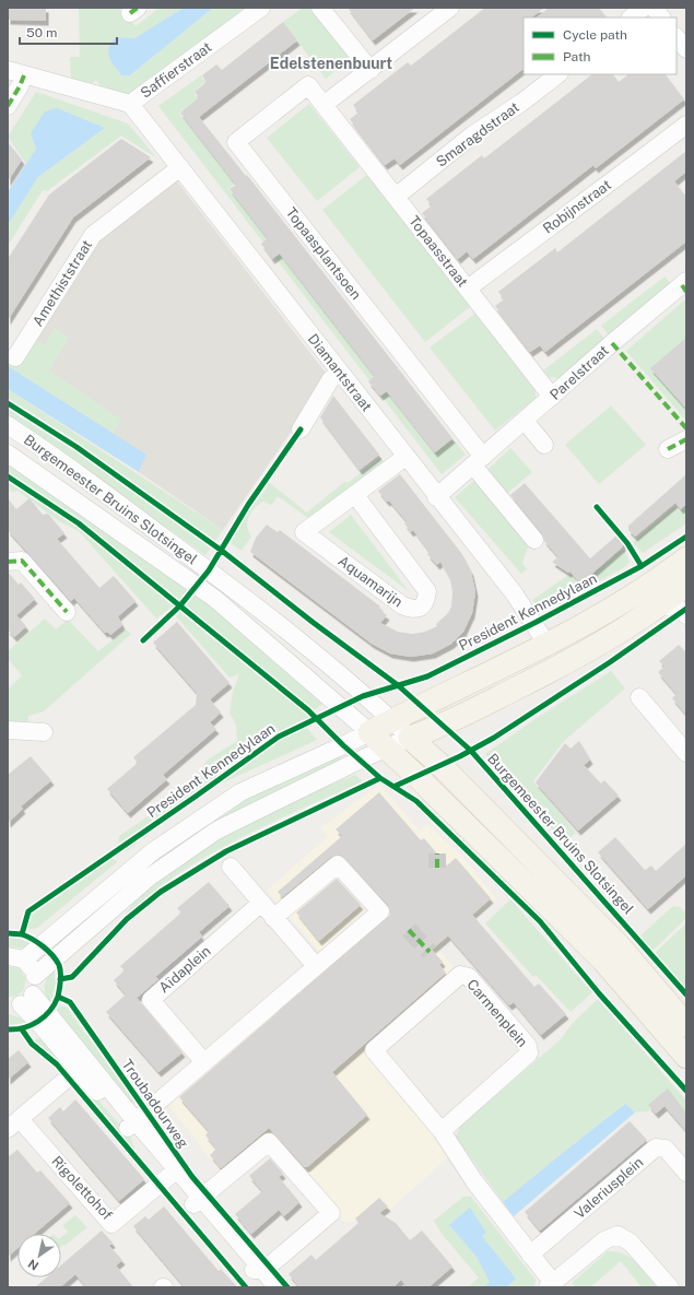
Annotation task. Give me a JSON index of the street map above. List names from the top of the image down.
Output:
{
  "streets": {
    "main road": ["Burgemeester Bruins Slotsingel"],
    "street": [
      "Saffierstraat",
      "Smaragdstraat",
      "Robijnstraat",
      "Topaasstraat",
      "Topaasplantsoen",
      "Amethiststraat",
      "Diamantstraat",
      "Parelstraat",
      "Aquamarijn",
      "Aïdaplein",
      "Carmenplein",
      "Troubadourweg",
      "Rigolettohof",
      "Valeriusplein"
    ],
    "cycle path": ["President Kennedylaan"]
  },
  "crossings": [
    ["Saffierstraat", "Diamantstraat"],
    ["Smaragdstraat", "Topaasstraat"],
    ["Robijnstraat", "Topaasstraat"],
    ["Topaasstraat", "Topaasplantsoen"],
    ["Topaasstraat", "Parelstraat"],
    ["Topaasplantsoen", "Parelstraat"],
    ["Amethiststraat", "Diamantstraat"],
    ["Diamantstraat", "Parelstraat"],
    ["Diamantstraat", "Aquamarijn"],
    ["Carmenplein", "Valeriusplein"],
    ["Troubadourweg", "Rigolettohof"]
  ],
  "districts": ["Edelstenenbuurt"],
  "legend": ["Cycle path", "Path"],
  "scale_bar": "50 m",
  "north": "bottom left"
}
